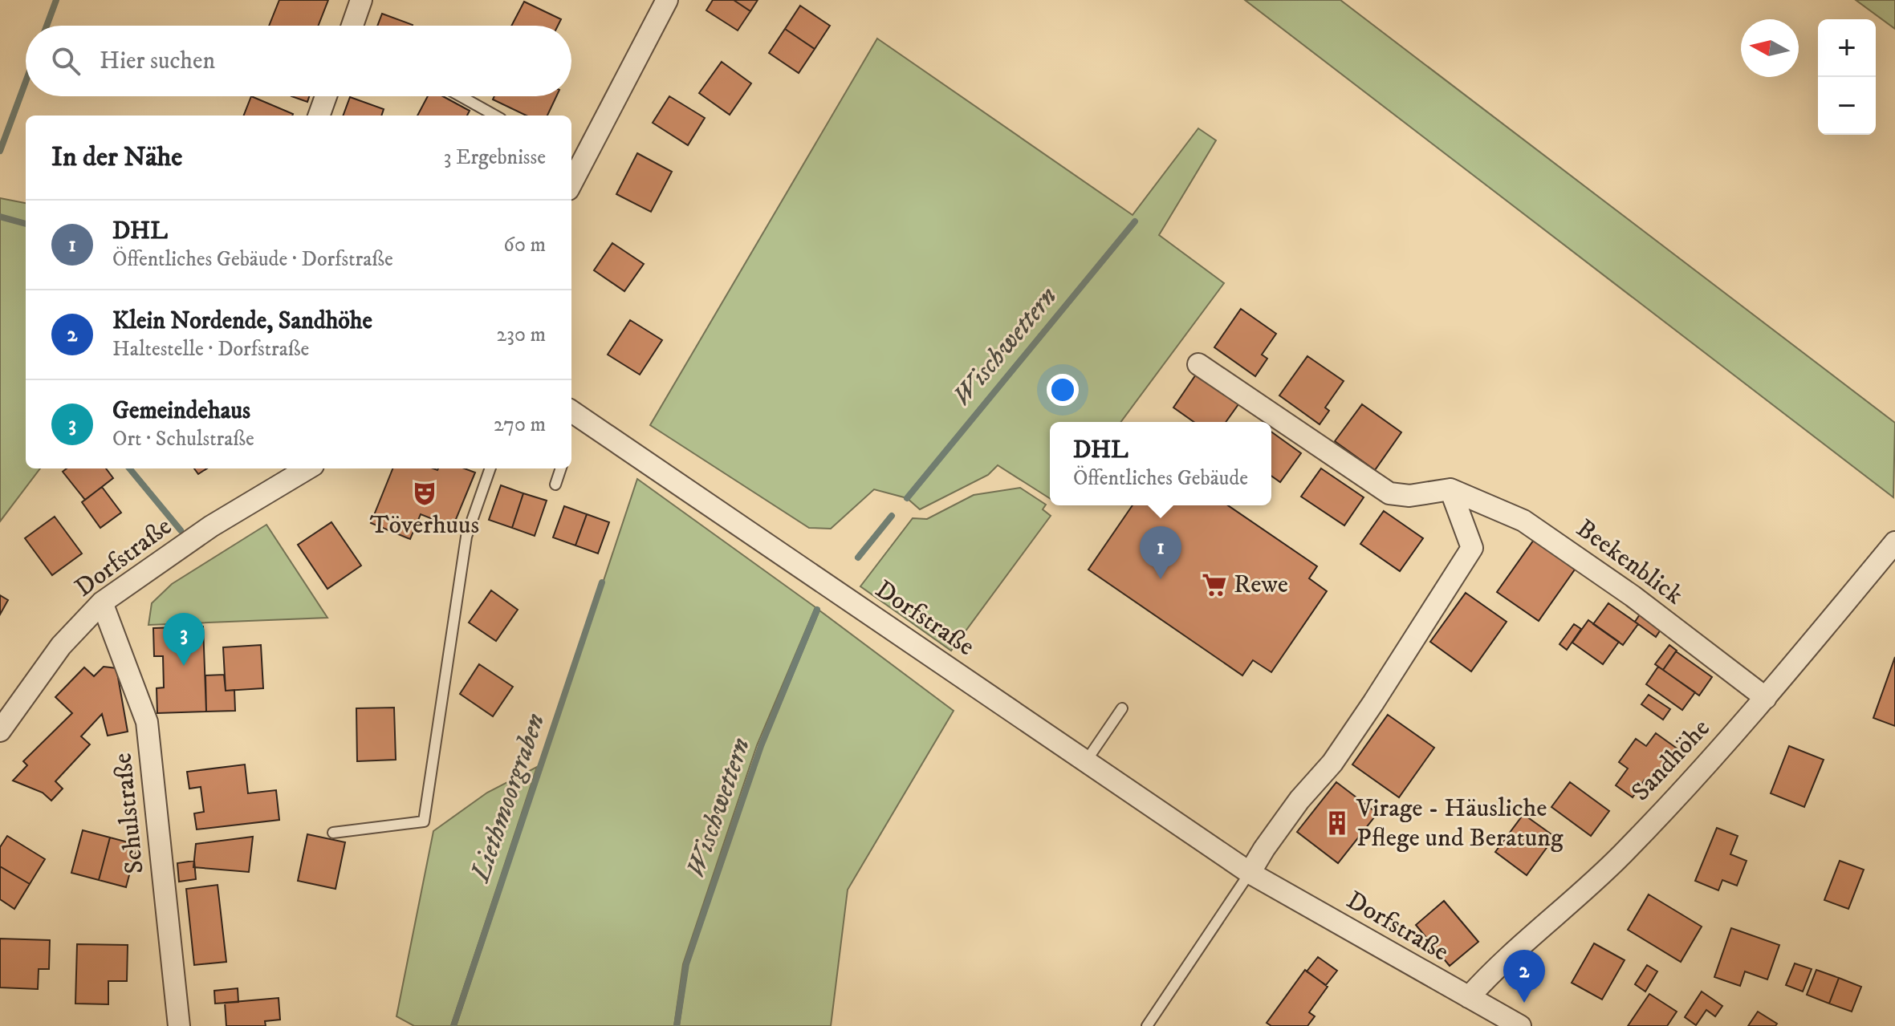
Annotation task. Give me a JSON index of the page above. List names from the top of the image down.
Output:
{
  "streets": {
    "street": [
      "Dorfstraße",
      "Beekenblick",
      "Sandhöhe",
      "Schulstraße"
    ]
  },
  "crossings": [
    ["Dorfstraße", "Sandhöhe"],
    ["Dorfstraße", "Schulstraße"],
    ["Beekenblick", "Sandhöhe"]
  ],
  "water": ["Wischwettern", "Liethmoorgraben"],
  "places": {
    "theatre": ["Töverhuus"],
    "supermarket": ["Rewe"],
    "building": ["Virage - Häusliche Pflege und Beratung"]
  },
  "north": "left",
  "page": {
    "map_buttons": ["+", "−"],
    "search": "Hier suchen",
    "heading": ["In der Nähe", "3 Ergebnisse"],
    "list": [
      {
        "mark": "1",
        "name": "DHL",
        "note": "Öffentliches Gebäude · Dorfstraße",
        "value": "60 m"
      },
      {
        "mark": "2",
        "name": "Klein Nordende, Sandhöhe",
        "note": "Haltestelle · Dorfstraße",
        "value": "230 m"
      },
      {
        "mark": "3",
        "name": "Gemeindehaus",
        "note": "Ort · Schulstraße",
        "value": "270 m"
      }
    ],
    "popup": ["DHL", "Öffentliches Gebäude"],
    "pins": ["1", "3", "2"]
  }
}
